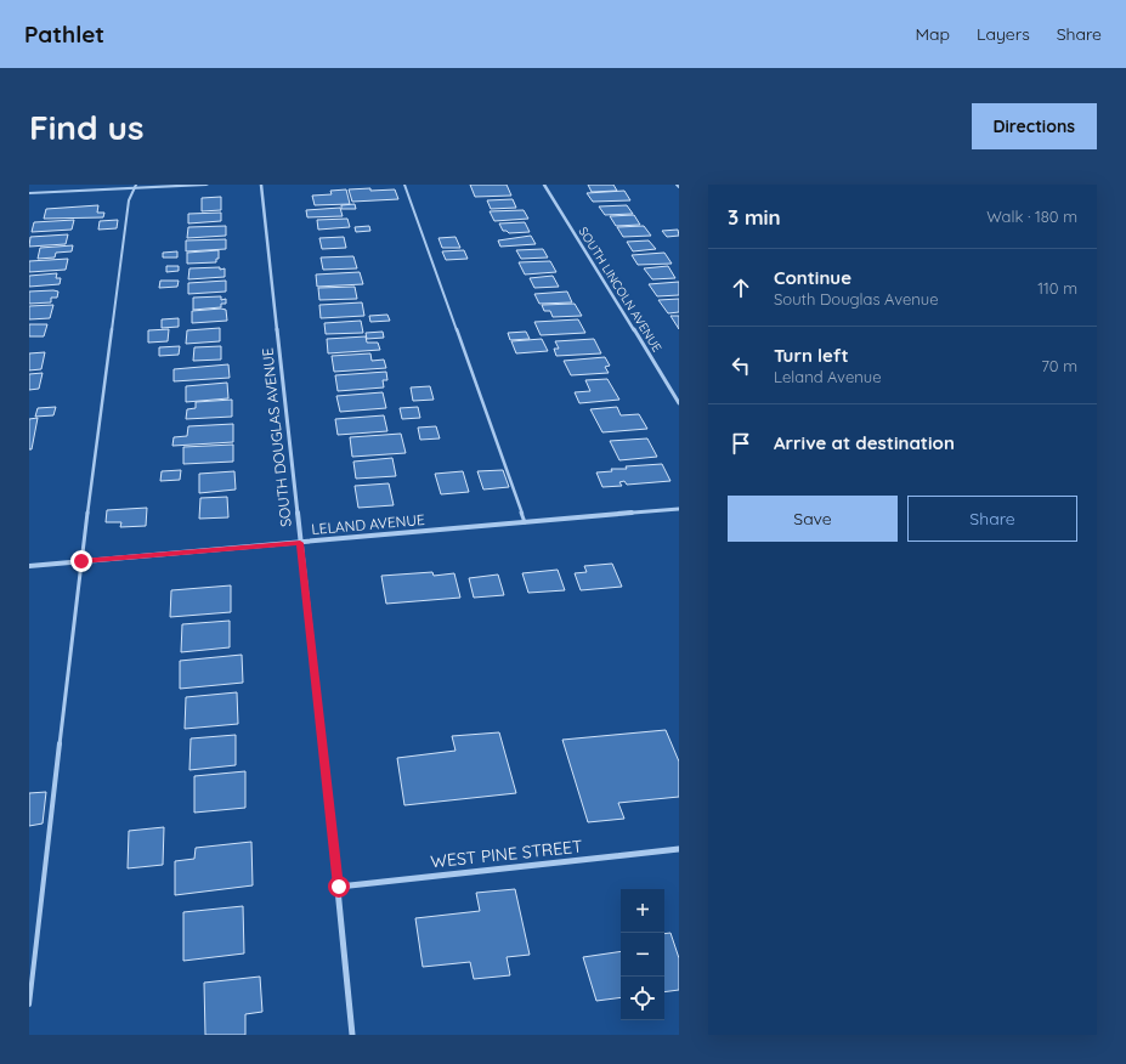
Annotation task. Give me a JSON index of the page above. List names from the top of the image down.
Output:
{
  "streets": {
    "street": [
      "SOUTH LINCOLN AVENUE",
      "SOUTH DOUGLAS AVENUE",
      "LELAND AVENUE",
      "WEST PINE STREET"
    ]
  },
  "crossings": [
    ["SOUTH DOUGLAS AVENUE", "LELAND AVENUE"],
    ["SOUTH DOUGLAS AVENUE", "WEST PINE STREET"]
  ],
  "page": {
    "header": "Pathlet",
    "nav": ["Map", "Layers", "Share"],
    "buttons": [
      "Directions",
      ["Save", "Share"]
    ],
    "title": "Find us",
    "heading": ["3 min", "Walk · 180 m"],
    "list": [
      ["Continue", "South Douglas Avenue", "110 m"],
      ["Turn left", "Leland Avenue", "70 m"],
      "Arrive at destination"
    ],
    "map_buttons": ["+", "−"]
  }
}
